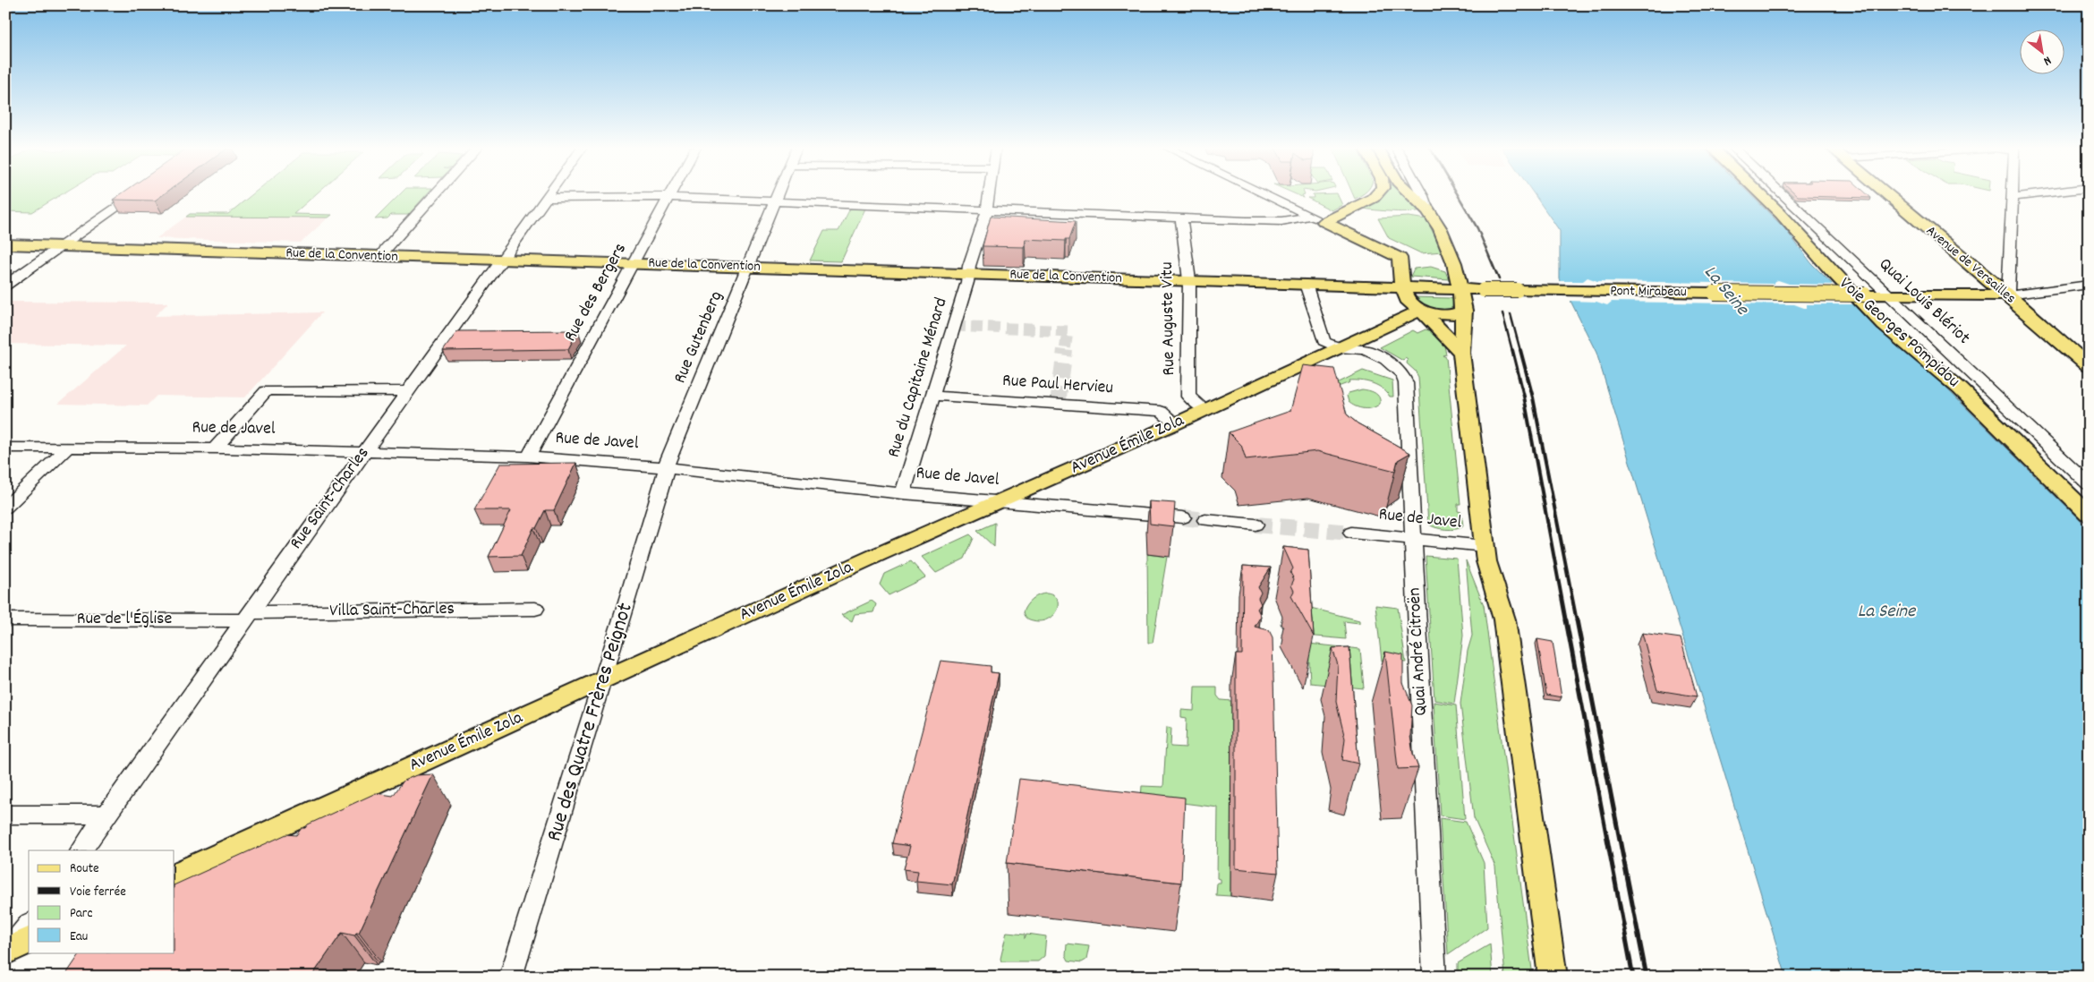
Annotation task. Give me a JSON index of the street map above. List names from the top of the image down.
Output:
{
  "streets": {
    "main road": [
      "Rue de la Convention",
      "Avenue de Versailles",
      "Pont Mirabeau",
      "Voie Georges Pompidou",
      "Avenue Émile Zola"
    ],
    "street": [
      "Rue des Bergers",
      "Quai Louis Blériot",
      "Rue Auguste Vitu",
      "Rue Gutenberg",
      "Rue du Capitaine Ménard",
      "Rue Paul Hervieu",
      "Rue de Javel",
      "Rue Saint-Charles",
      "Villa Saint-Charles",
      "Rue de l'Église",
      "Quai André Citroën",
      "Rue des Quatre Frères Peignot"
    ]
  },
  "crossings": [
    ["Rue de la Convention", "Pont Mirabeau"],
    ["Rue de la Convention", "Rue des Bergers"],
    ["Rue de la Convention", "Rue Auguste Vitu"],
    ["Rue de la Convention", "Rue Gutenberg"],
    ["Rue de la Convention", "Rue du Capitaine Ménard"],
    ["Rue de la Convention", "Rue Saint-Charles"],
    ["Avenue de Versailles", "Pont Mirabeau"],
    ["Pont Mirabeau", "Quai Louis Blériot"],
    ["Rue des Bergers", "Rue de Javel"],
    ["Rue Auguste Vitu", "Avenue Émile Zola"],
    ["Rue Gutenberg", "Rue de Javel"],
    ["Rue Gutenberg", "Rue des Quatre Frères Peignot"],
    ["Rue du Capitaine Ménard", "Rue Paul Hervieu"],
    ["Rue du Capitaine Ménard", "Rue de Javel"],
    ["Rue Paul Hervieu", "Avenue Émile Zola"],
    ["Rue de Javel", "Avenue Émile Zola"],
    ["Rue de Javel", "Rue Saint-Charles"],
    ["Rue de Javel", "Quai André Citroën"],
    ["Rue de Javel", "Rue des Quatre Frères Peignot"],
    ["Avenue Émile Zola", "Quai André Citroën"],
    ["Avenue Émile Zola", "Rue des Quatre Frères Peignot"],
    ["Rue Saint-Charles", "Villa Saint-Charles"],
    ["Rue Saint-Charles", "Rue de l'Église"],
    ["Villa Saint-Charles", "Rue de l'Église"]
  ],
  "water": ["La Seine"],
  "legend": [
    "Route",
    "Voie ferrée",
    "Parc",
    "Eau"
  ],
  "north": "bottom right"
}
